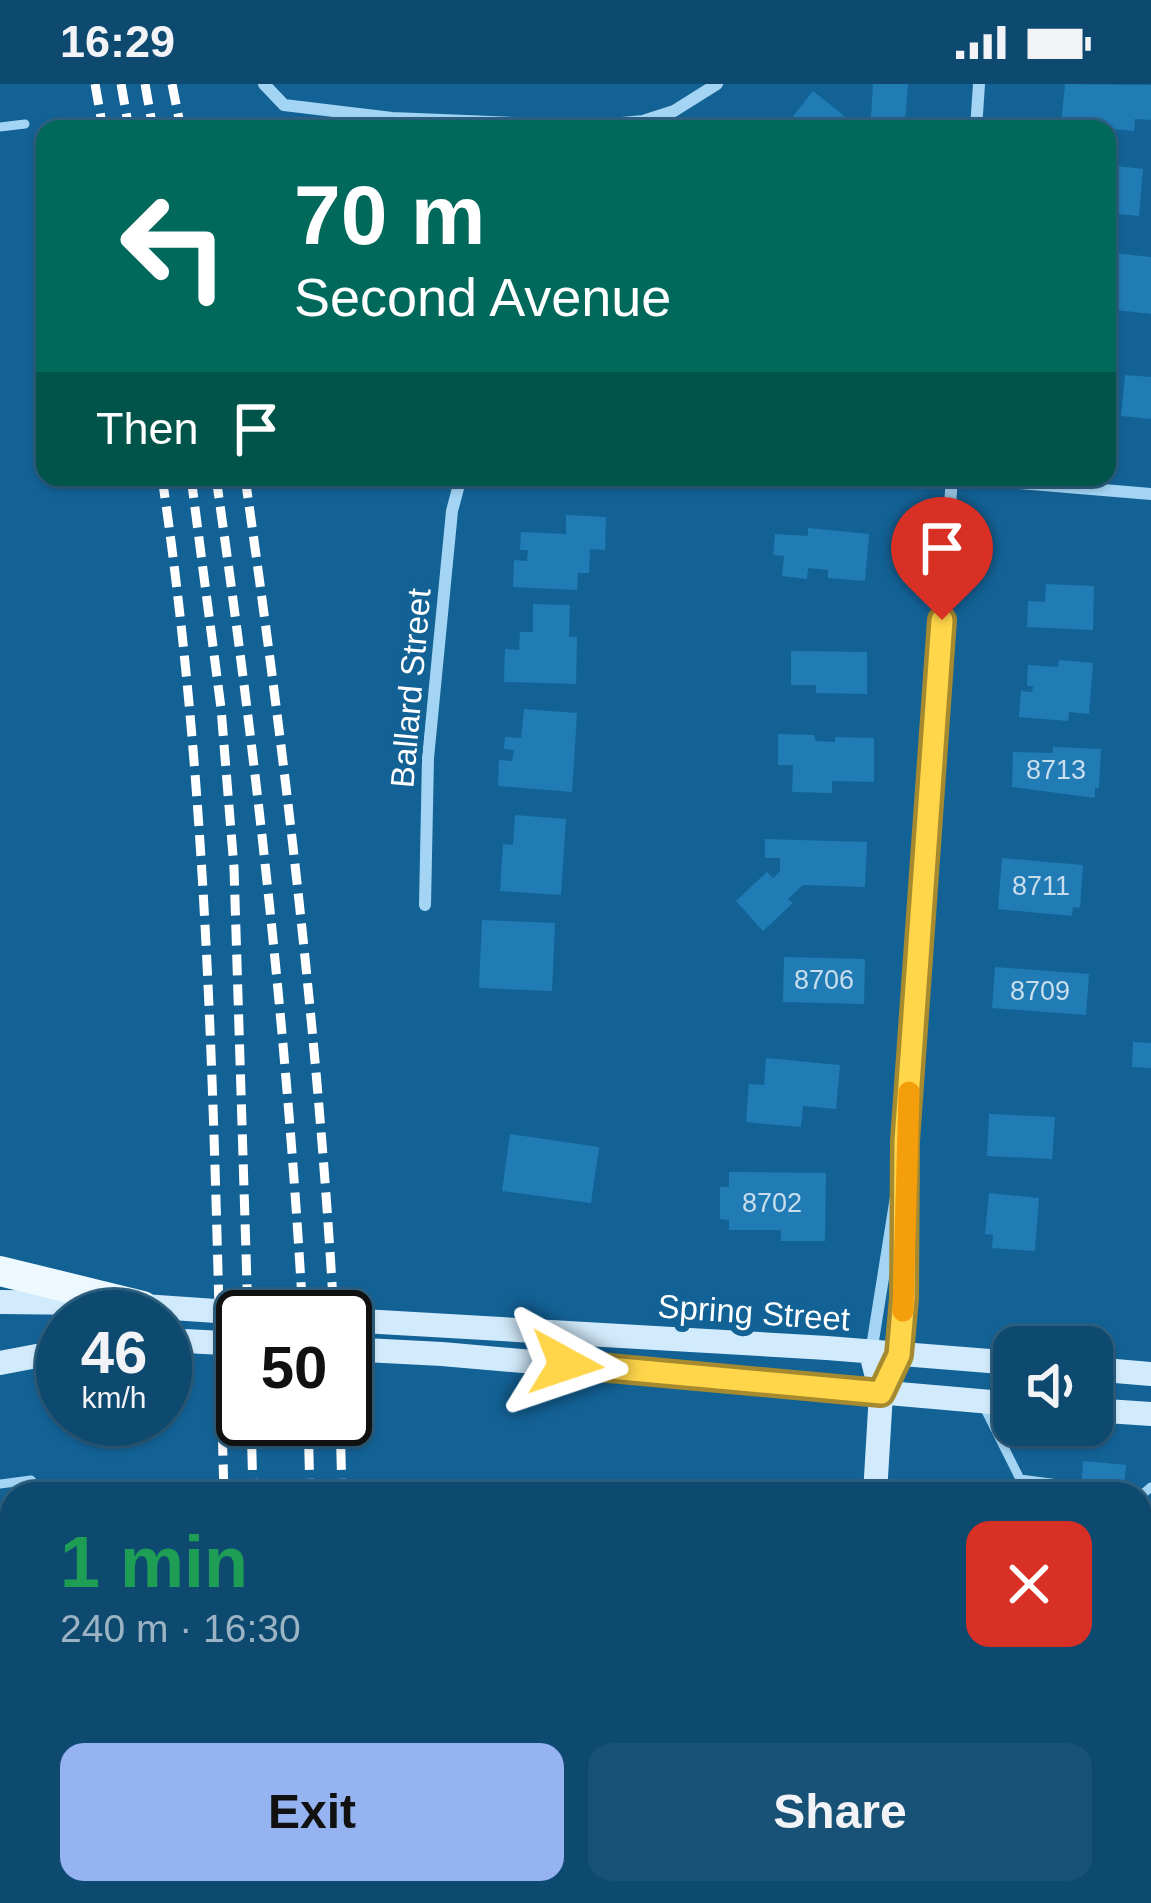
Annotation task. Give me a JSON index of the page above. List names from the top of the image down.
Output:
{
  "streets": {
    "main road": ["Spring Street"],
    "street": ["Ballard Street"]
  },
  "house_numbers": [
    "8713",
    "8711",
    "8706",
    "8709",
    "8702"
  ],
  "page": {
    "status": "16:29",
    "turn": ["70 m", "Second Avenue"],
    "then": "Then",
    "speed": "46 km/h",
    "limit": "50",
    "heading": ["1 min", "240 m · 16:30"],
    "buttons": ["Exit", "Share"]
  }
}
